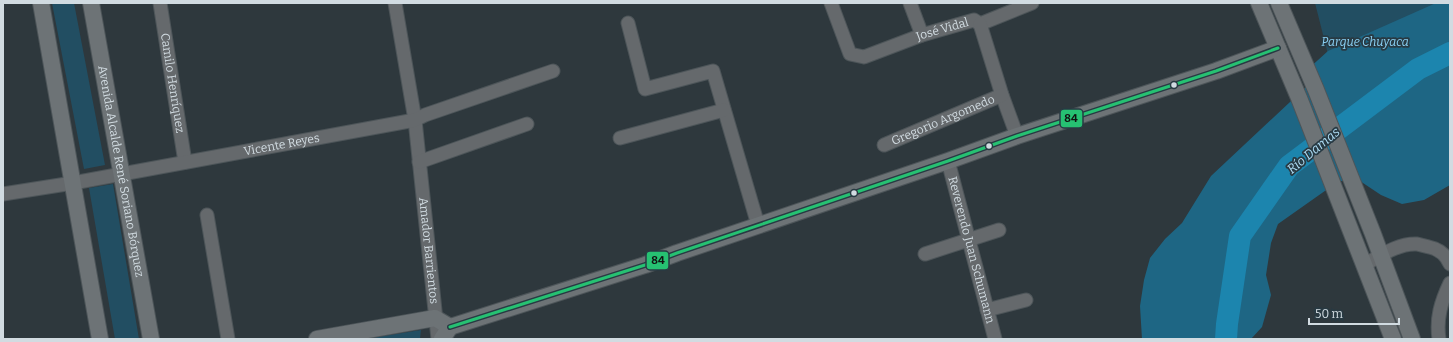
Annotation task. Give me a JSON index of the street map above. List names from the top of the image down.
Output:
{
  "streets": {
    "main road": ["Avenida Alcalde René Soriano Bórquez"],
    "street": [
      "José Vidal",
      "Camilo Henríquez",
      "Gregorio Argomedo",
      "Vicente Reyes",
      "Reverendo Juan Schumann",
      "Amador Barrientos"
    ]
  },
  "crossings": [
    ["Camilo Henríquez", "Vicente Reyes"],
    ["Vicente Reyes", "Avenida Alcalde René Soriano Bórquez"],
    ["Vicente Reyes", "Amador Barrientos"]
  ],
  "water": ["Río Damas"],
  "parks": ["Parque Chuyaca"],
  "lines": ["transit line 84"],
  "scale_bar": "50 m"
}
